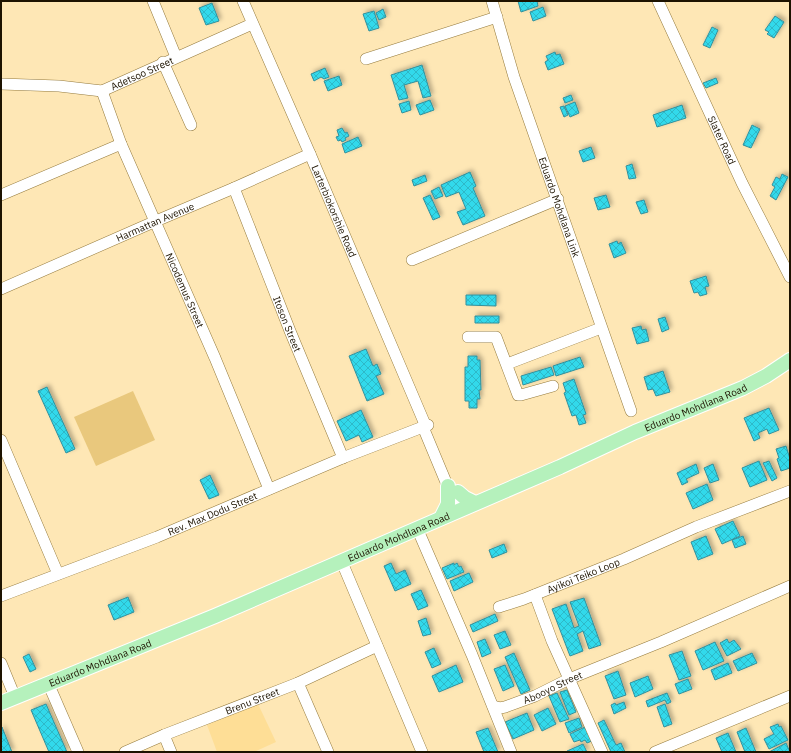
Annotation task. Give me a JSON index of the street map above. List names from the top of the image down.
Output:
{
  "streets": {
    "main road": ["Eduardo Mohdlana Road"],
    "street": [
      "Adetsoo Street",
      "Slater Road",
      "Eduardo Mohdlana Link",
      "Larterbiokorshie Road",
      "Harmattan Avenue",
      "Nicodemus Street",
      "Itoson Street",
      "Rev. Max Dodu Street",
      "Ayikoi Teiko Loop",
      "Abooyo Street",
      "Brenu Street"
    ]
  },
  "crossings": [
    ["Adetsoo Street", "Larterbiokorshie Road"],
    ["Adetsoo Street", "Nicodemus Street"],
    ["Larterbiokorshie Road", "Harmattan Avenue"],
    ["Larterbiokorshie Road", "Eduardo Mohdlana Road"],
    ["Larterbiokorshie Road", "Rev. Max Dodu Street"],
    ["Harmattan Avenue", "Nicodemus Street"],
    ["Harmattan Avenue", "Itoson Street"],
    ["Nicodemus Street", "Rev. Max Dodu Street"],
    ["Itoson Street", "Rev. Max Dodu Street"],
    ["Ayikoi Teiko Loop", "Abooyo Street"]
  ]
}
